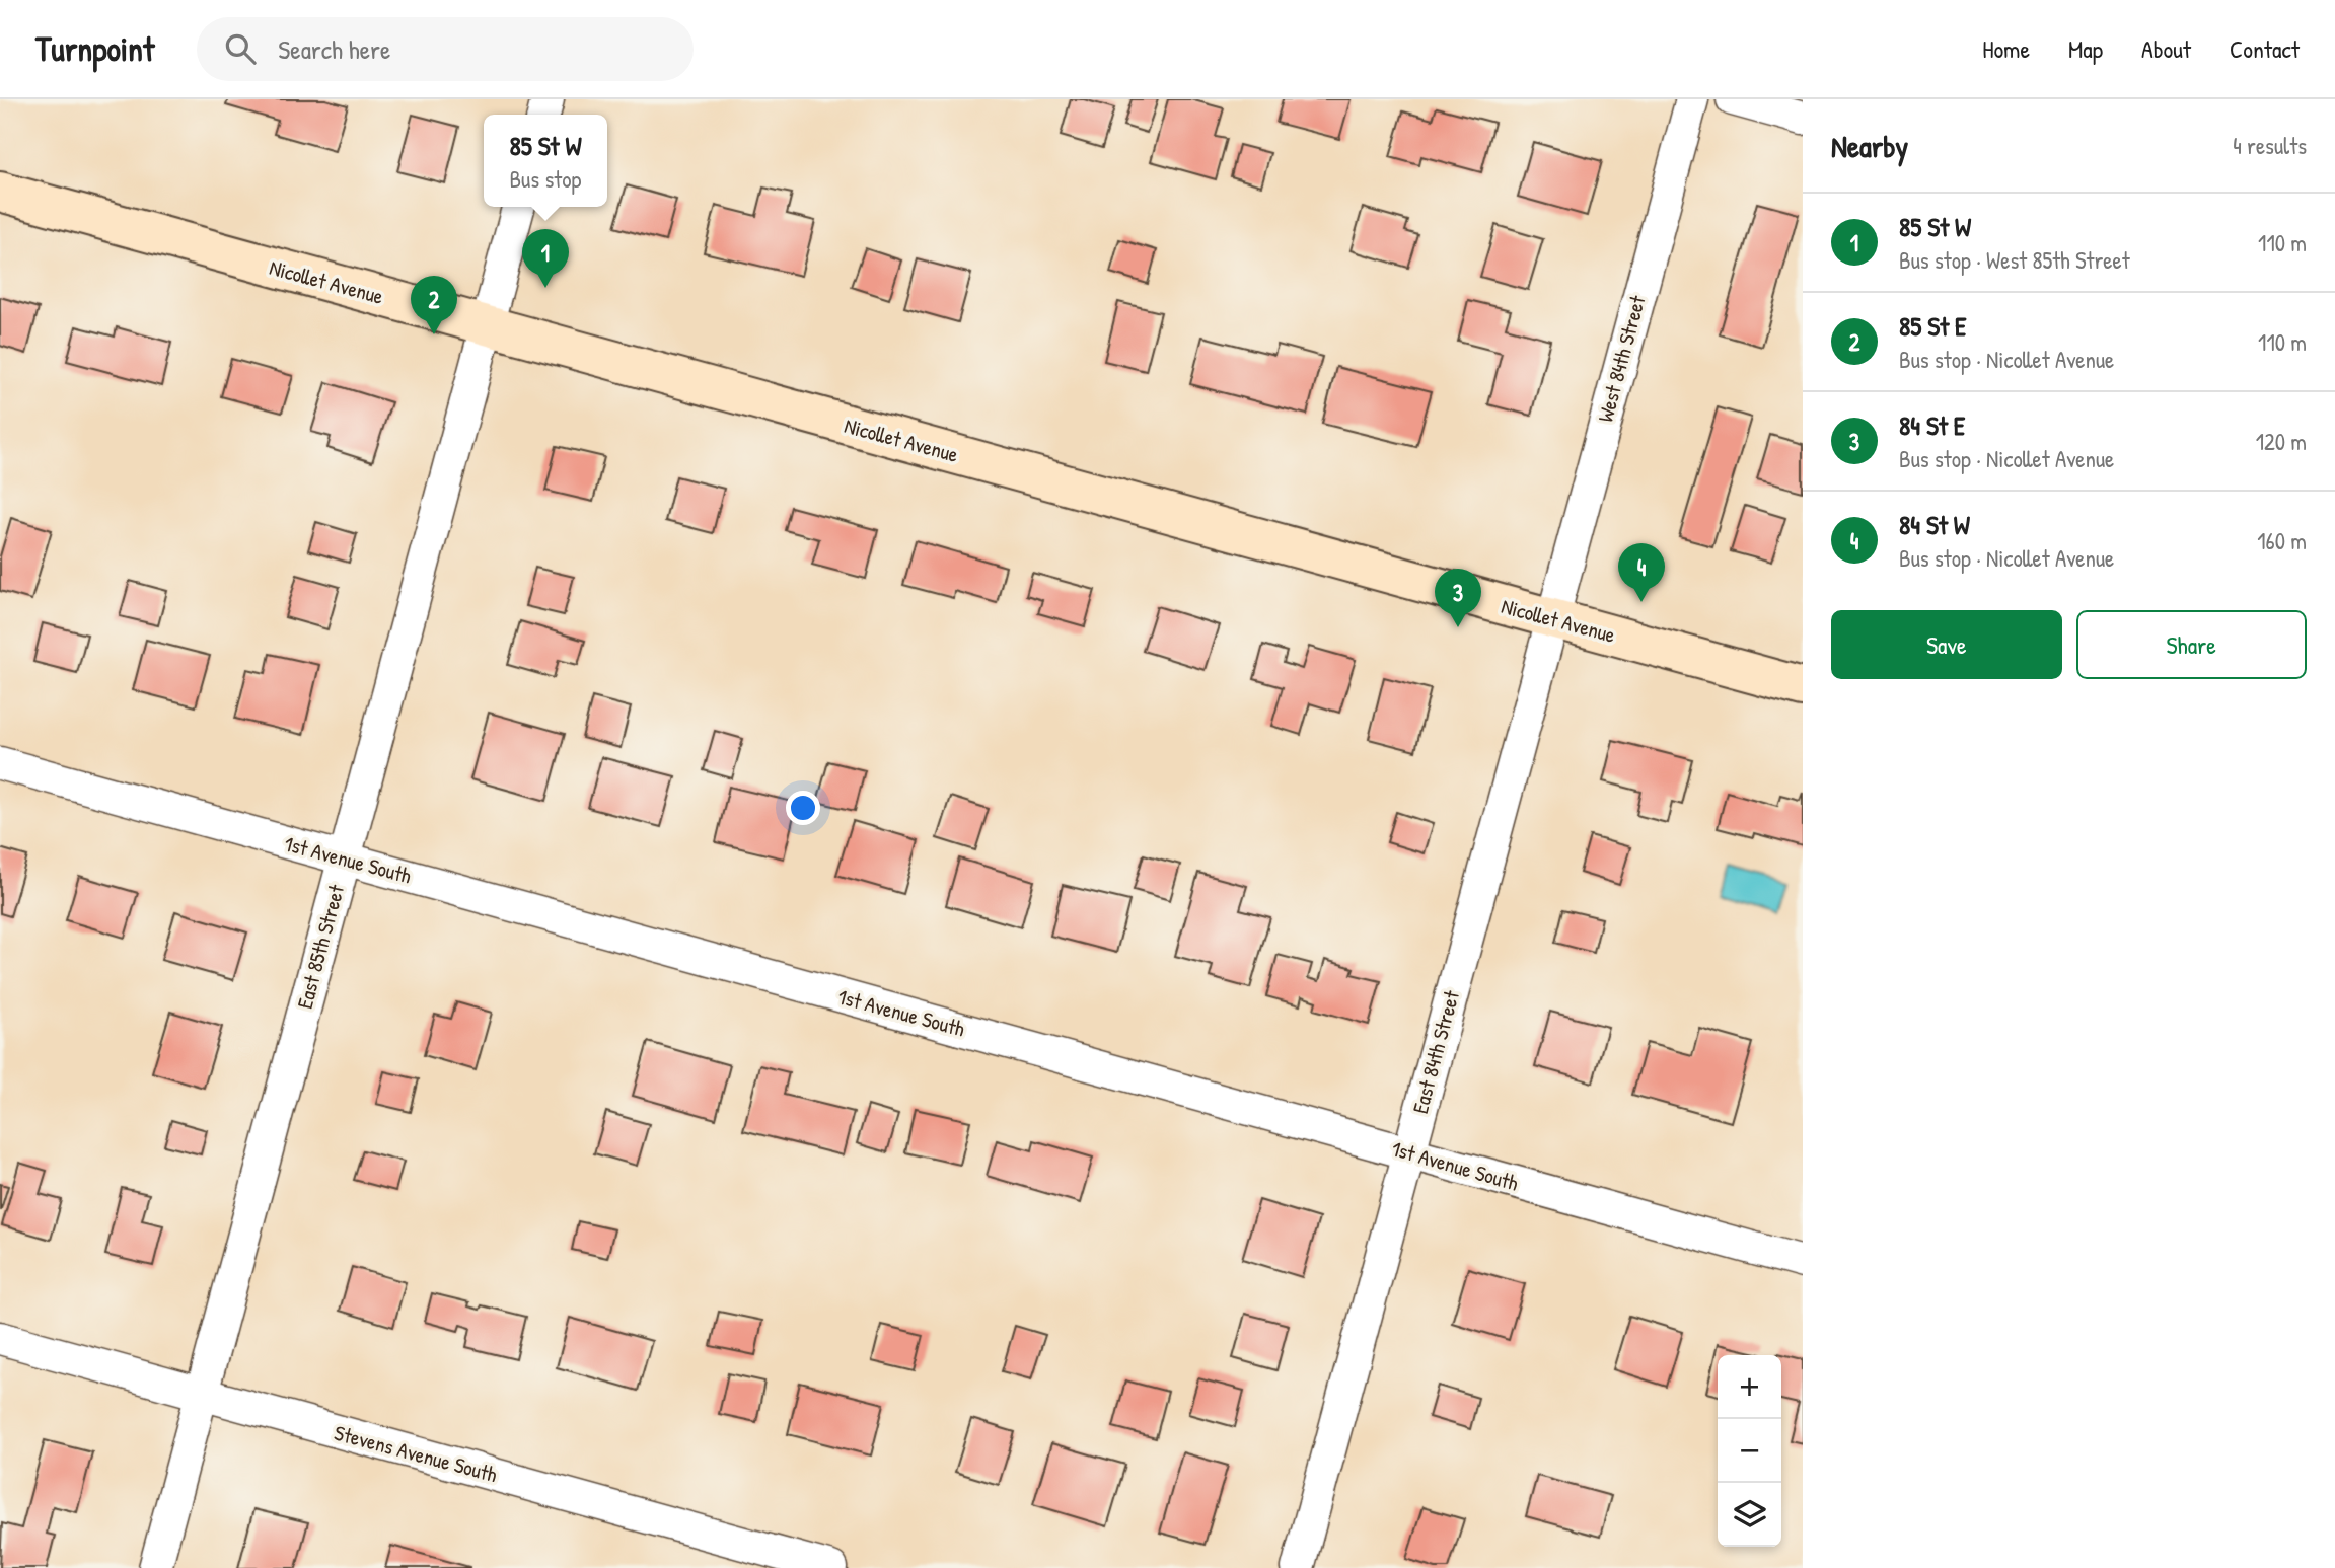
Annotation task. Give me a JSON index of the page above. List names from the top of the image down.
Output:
{
  "streets": {
    "main road": ["Nicollet Avenue"],
    "street": [
      "West 84th Street",
      "1st Avenue South",
      "East 85th Street",
      "East 84th Street",
      "Stevens Avenue South"
    ]
  },
  "crossings": [
    ["Nicollet Avenue", "West 84th Street"],
    ["Nicollet Avenue", "East 85th Street"],
    ["Nicollet Avenue", "East 84th Street"],
    ["West 84th Street", "East 84th Street"],
    ["1st Avenue South", "East 85th Street"],
    ["1st Avenue South", "East 84th Street"],
    ["East 85th Street", "Stevens Avenue South"]
  ],
  "page": {
    "header": "Turnpoint",
    "search": "Search here",
    "nav": [
      "Home",
      "Map",
      "About",
      "Contact"
    ],
    "heading": ["Nearby", "4 results"],
    "popup": ["85 St W", "Bus stop"],
    "list": [
      {
        "mark": "1",
        "name": "85 St W",
        "note": "Bus stop · West 85th Street",
        "value": "110 m"
      },
      {
        "mark": "2",
        "name": "85 St E",
        "note": "Bus stop · Nicollet Avenue",
        "value": "110 m"
      },
      {
        "mark": "3",
        "name": "84 St E",
        "note": "Bus stop · Nicollet Avenue",
        "value": "120 m"
      },
      {
        "mark": "4",
        "name": "84 St W",
        "note": "Bus stop · Nicollet Avenue",
        "value": "160 m"
      }
    ],
    "pins": [
      "1",
      "2",
      "4",
      "3"
    ],
    "buttons": ["Save", "Share"],
    "map_buttons": ["+", "−"]
  }
}
